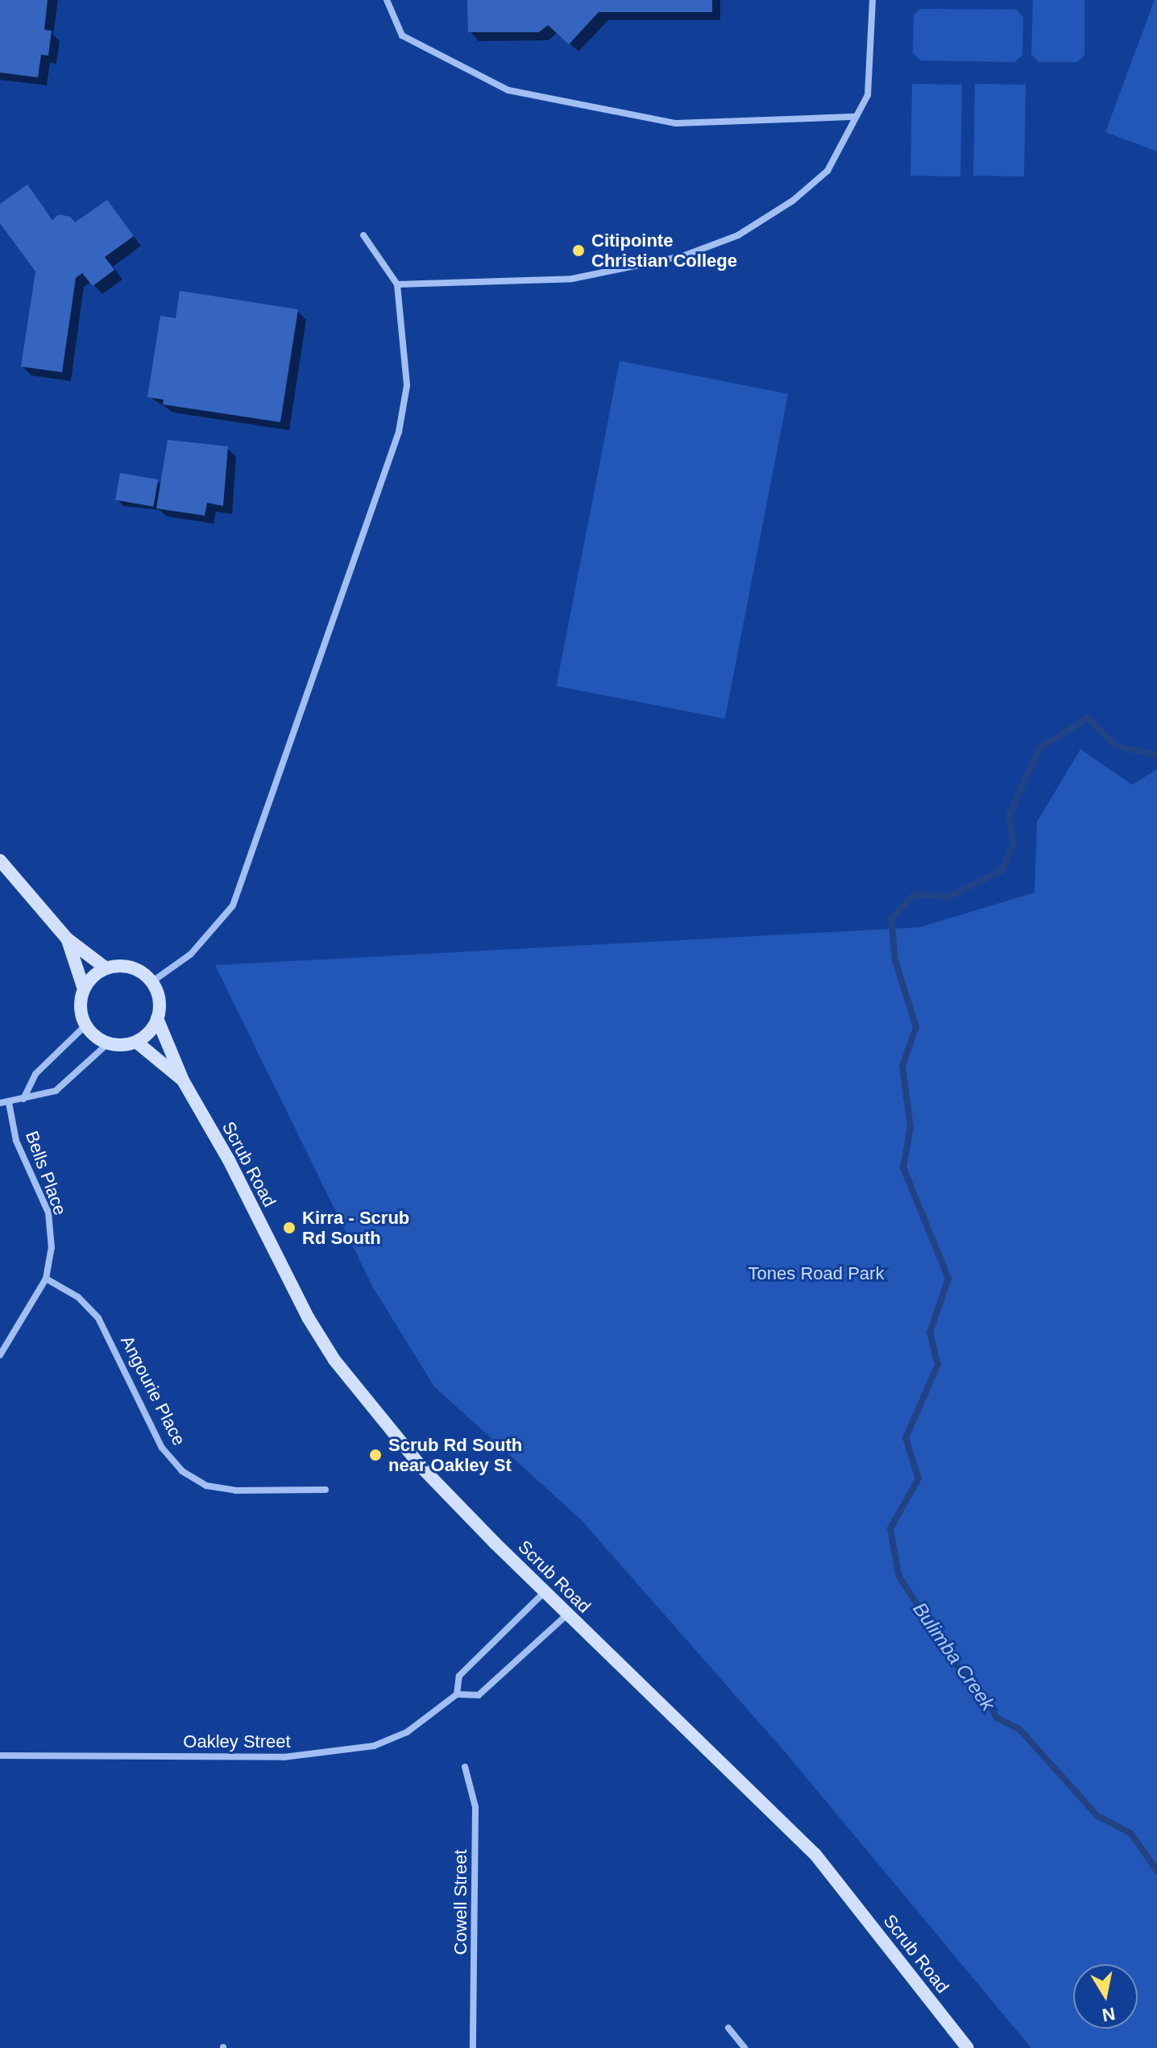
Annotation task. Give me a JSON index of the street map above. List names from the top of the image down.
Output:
{
  "streets": {
    "street": [
      "Scrub Road",
      "Bells Place",
      "Angourie Place",
      "Oakley Street",
      "Cowell Street"
    ]
  },
  "crossings": [
    ["Scrub Road", "Oakley Street"],
    ["Bells Place", "Angourie Place"]
  ],
  "water": ["Bulimba Creek"],
  "parks": ["Tones Road Park"],
  "places": ["Citipointe Christian College", "Kirra - Scrub Rd South", "Scrub Rd South near Oakley St"],
  "north": "bottom"
}
